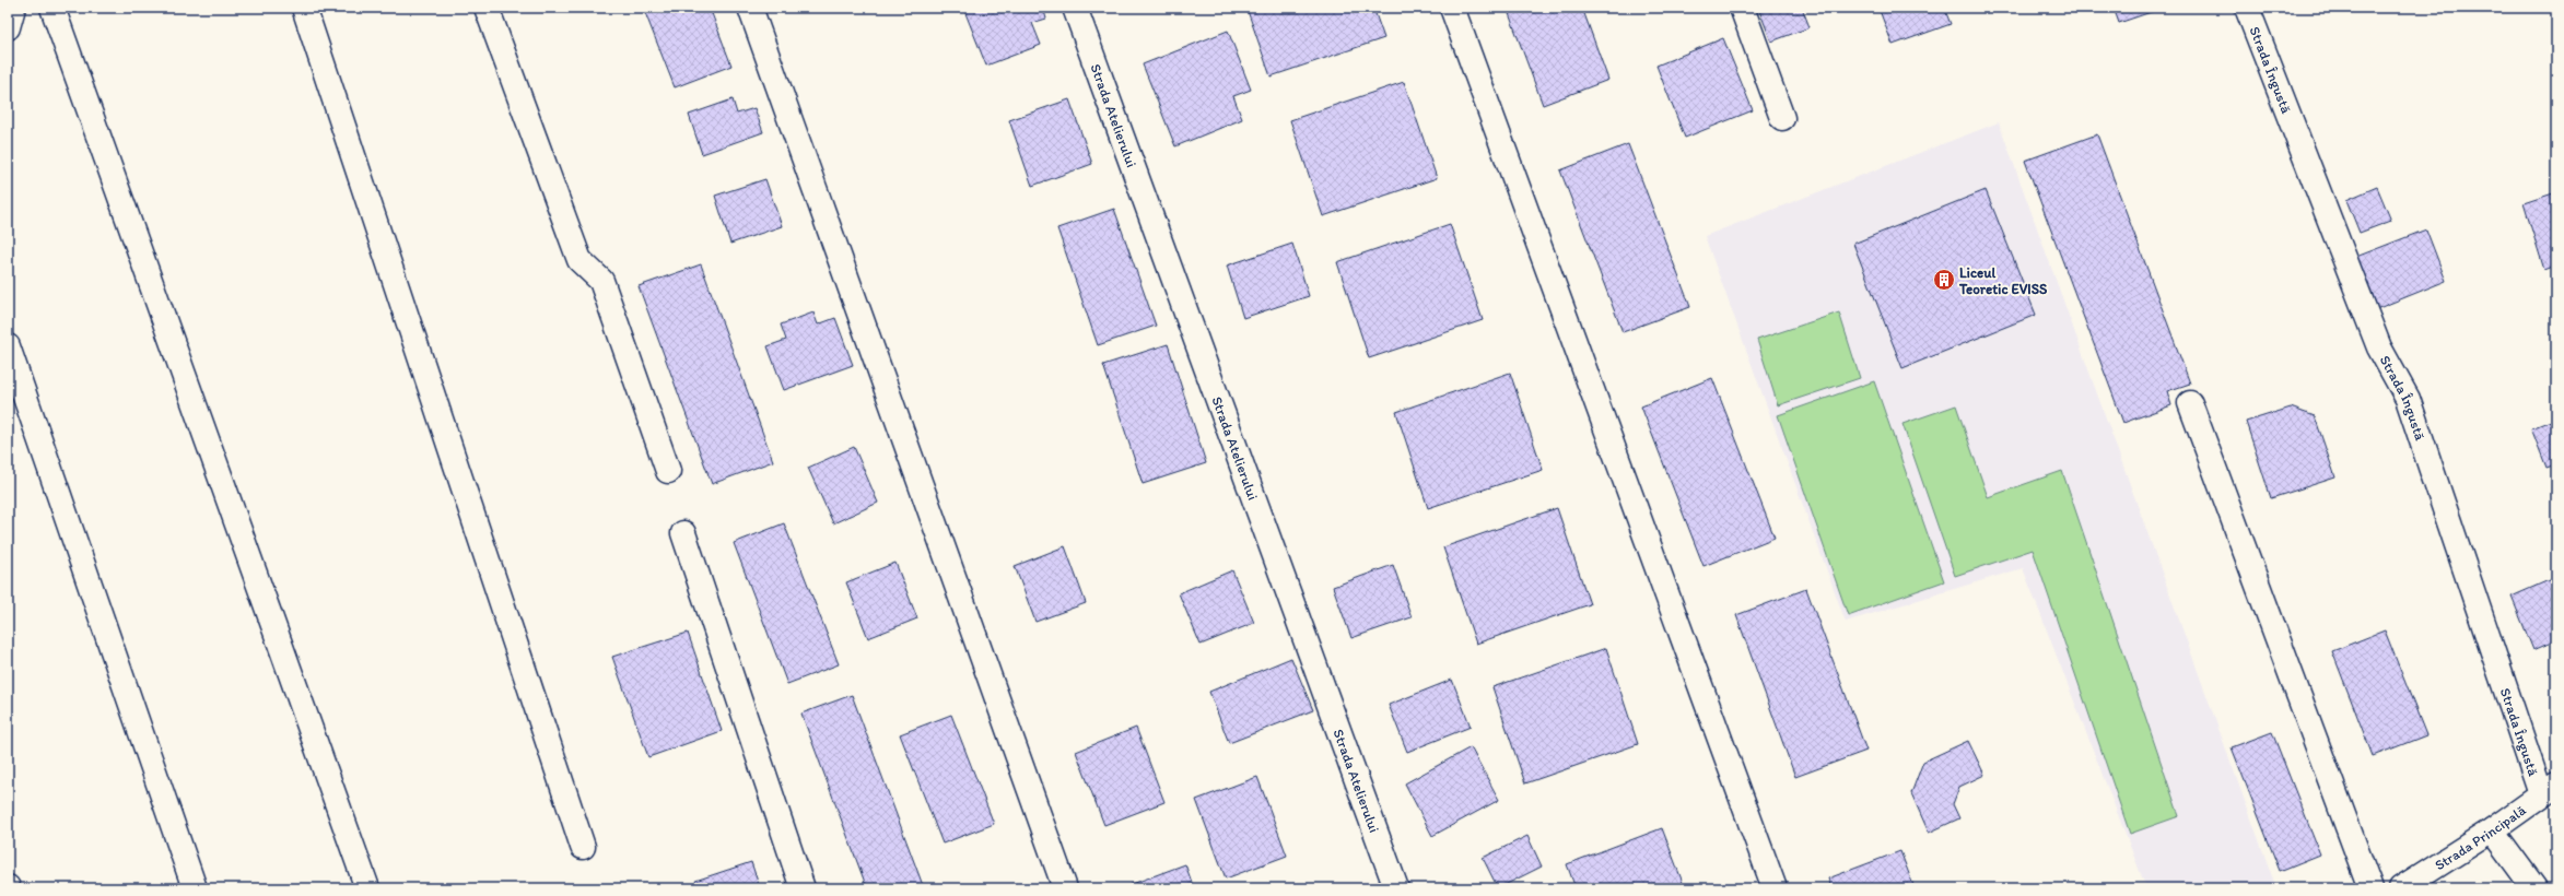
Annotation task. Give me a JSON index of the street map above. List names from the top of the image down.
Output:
{
  "streets": {
    "street": ["Strada Îngustă", "Strada Atelierului", "Strada Principală"]
  },
  "crossings": [
    ["Strada Îngustă", "Strada Principală"]
  ],
  "places": {
    "building": ["Liceul Teoretic EVISS"]
  }
}
